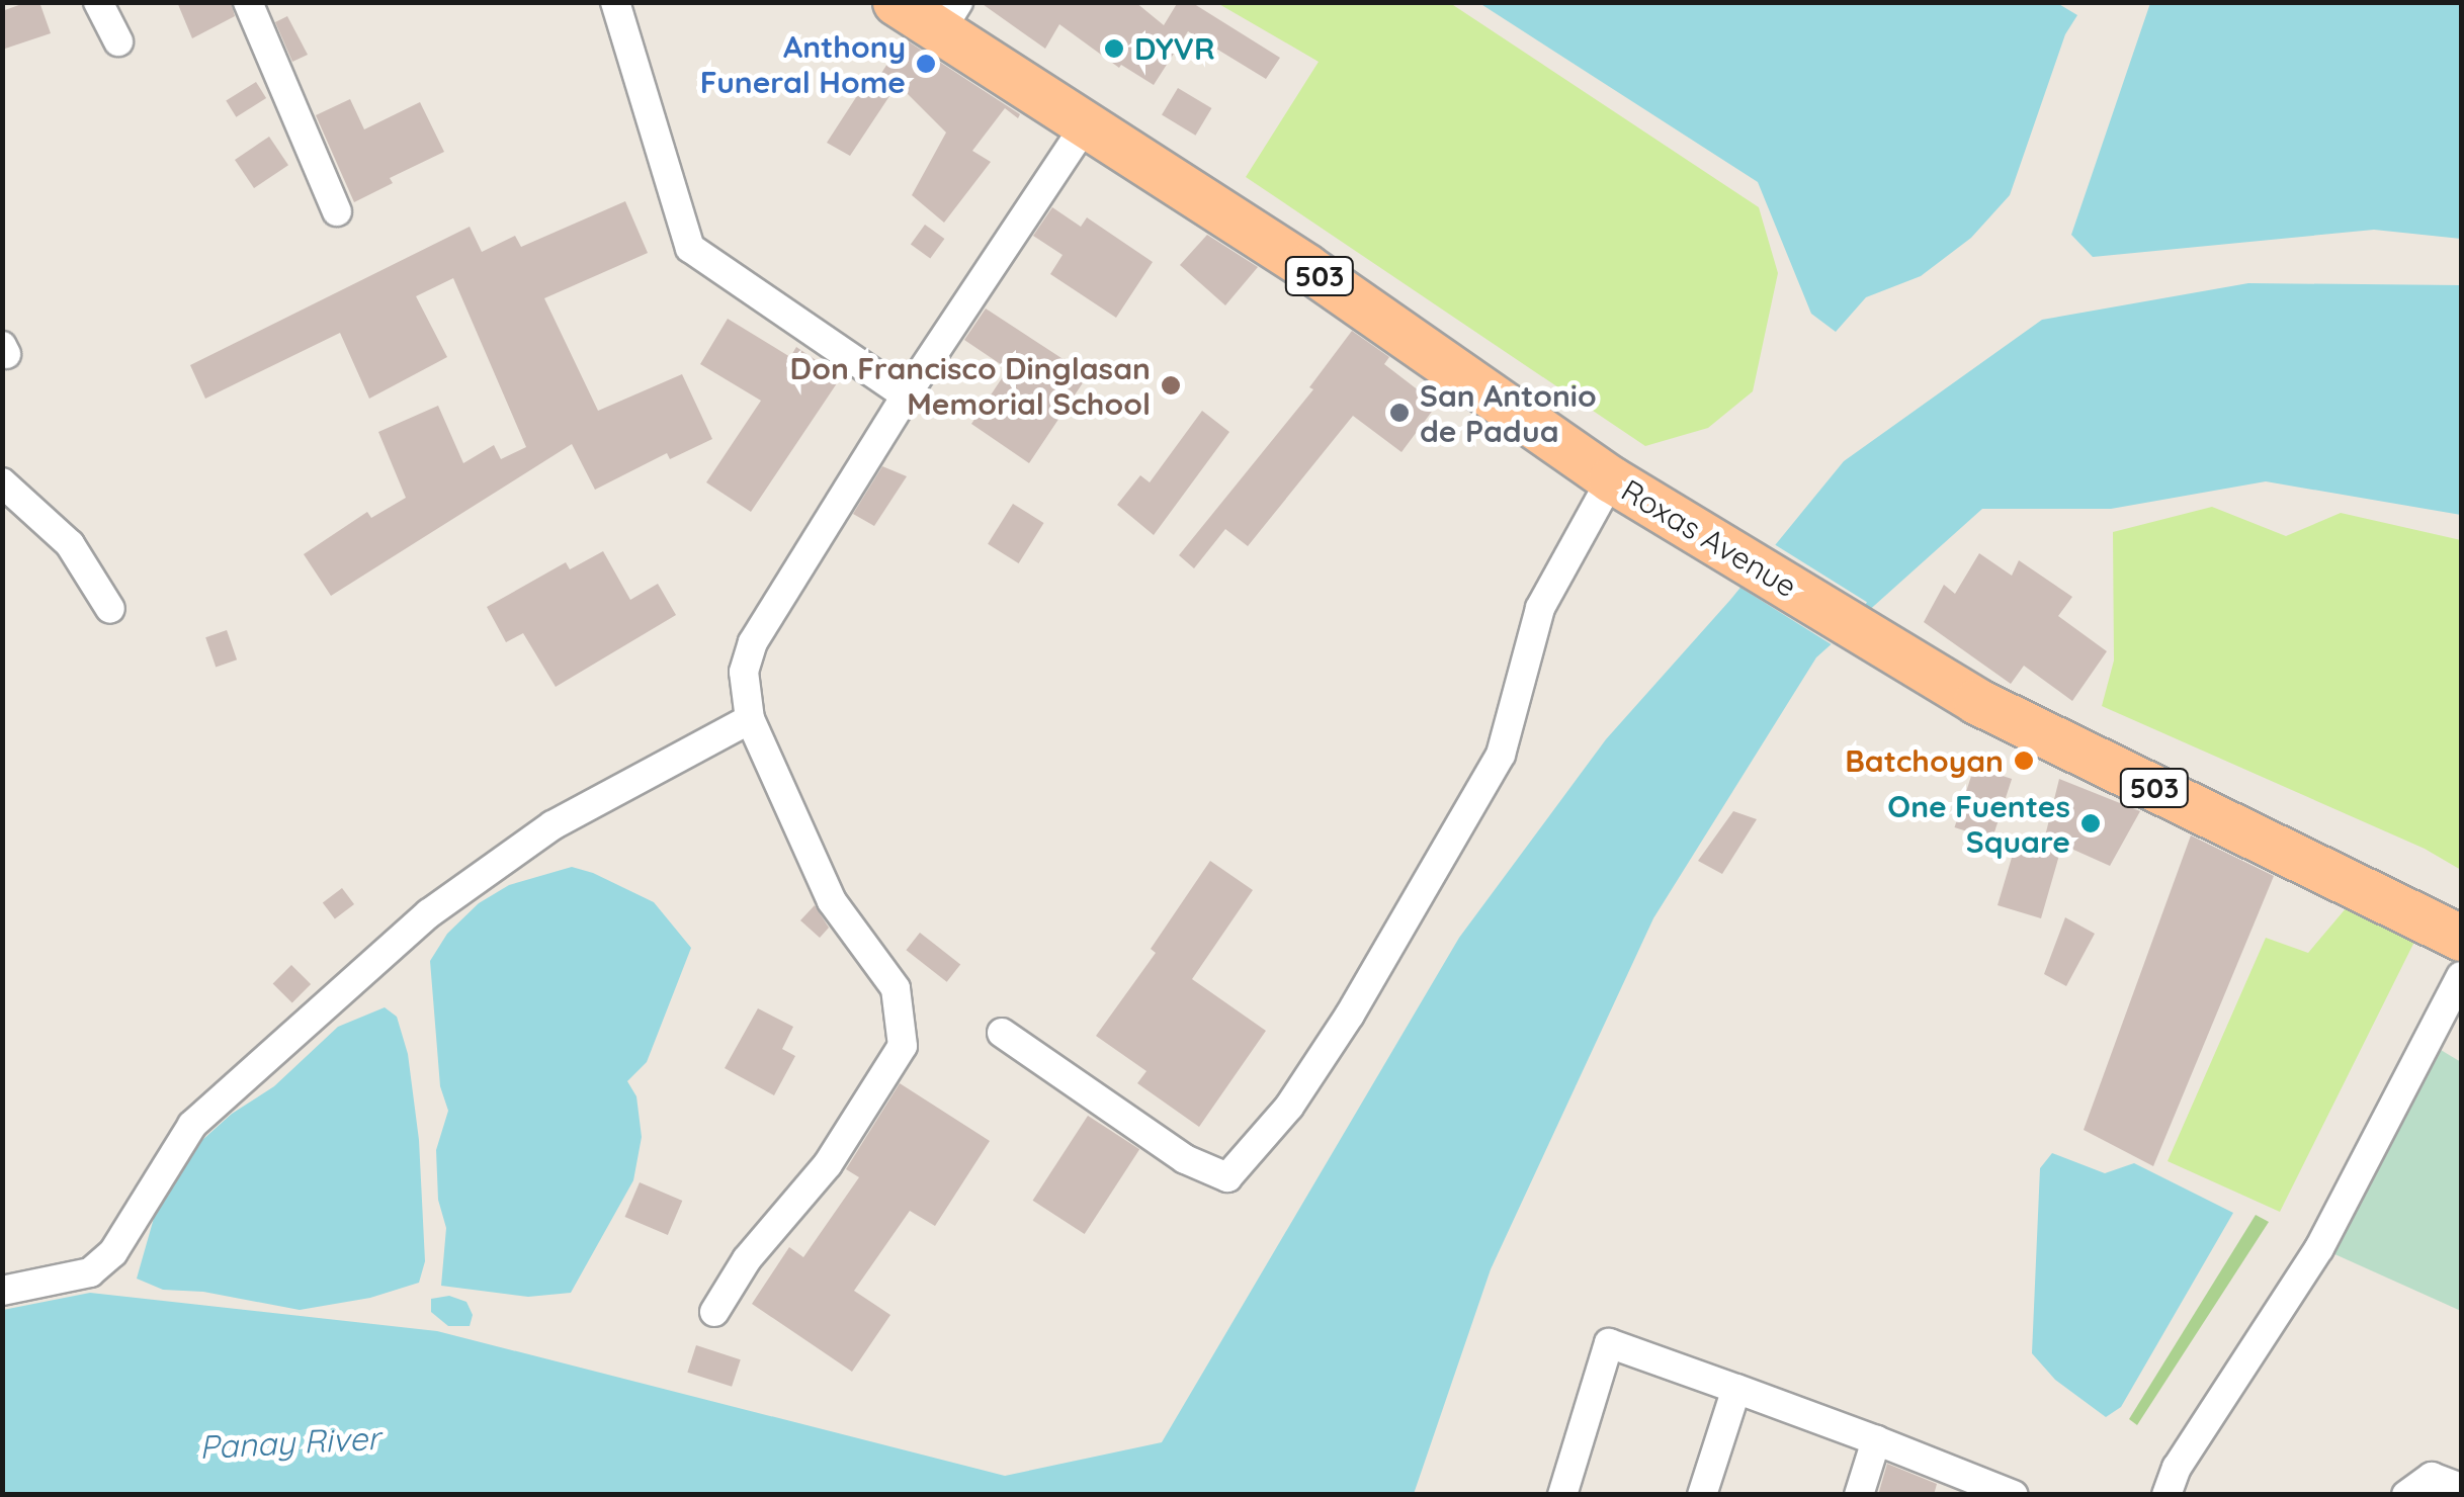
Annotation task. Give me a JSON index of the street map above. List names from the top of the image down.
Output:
{
  "streets": {
    "main road": ["503", "Roxas Avenue"]
  },
  "water": ["Panay River"],
  "places": [
    "DYVR",
    "Anthony Funeral Home",
    "Don Francisco Dinglasan Memorial School",
    "San Antonio de Padua",
    "Batchoyan",
    "One Fuentes Square"
  ]
}
